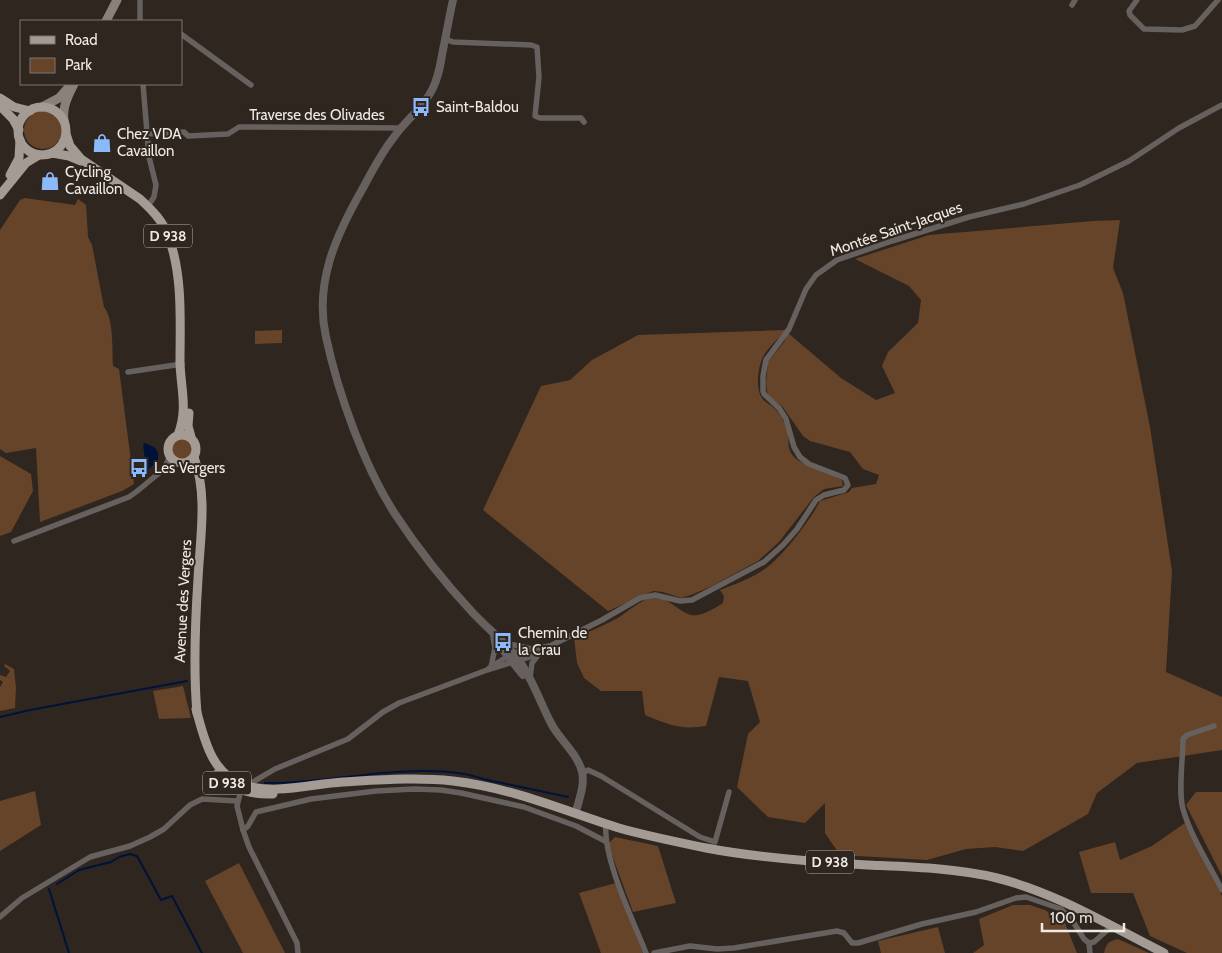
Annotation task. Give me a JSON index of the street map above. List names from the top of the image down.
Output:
{
  "streets": {
    "main road": ["D 938", "Avenue des Vergers"],
    "street": ["Traverse des Olivades", "Montée Saint-Jacques"]
  },
  "crossings": [
    ["D 938", "Avenue des Vergers"]
  ],
  "places": {
    "bus stop": ["Saint-Baldou", "Les Vergers", "Chemin de la Crau"],
    "shop": ["Chez VDA Cavaillon", "Cycling Cavaillon"]
  },
  "legend": ["Road", "Park"],
  "scale_bar": "100 m"
}
